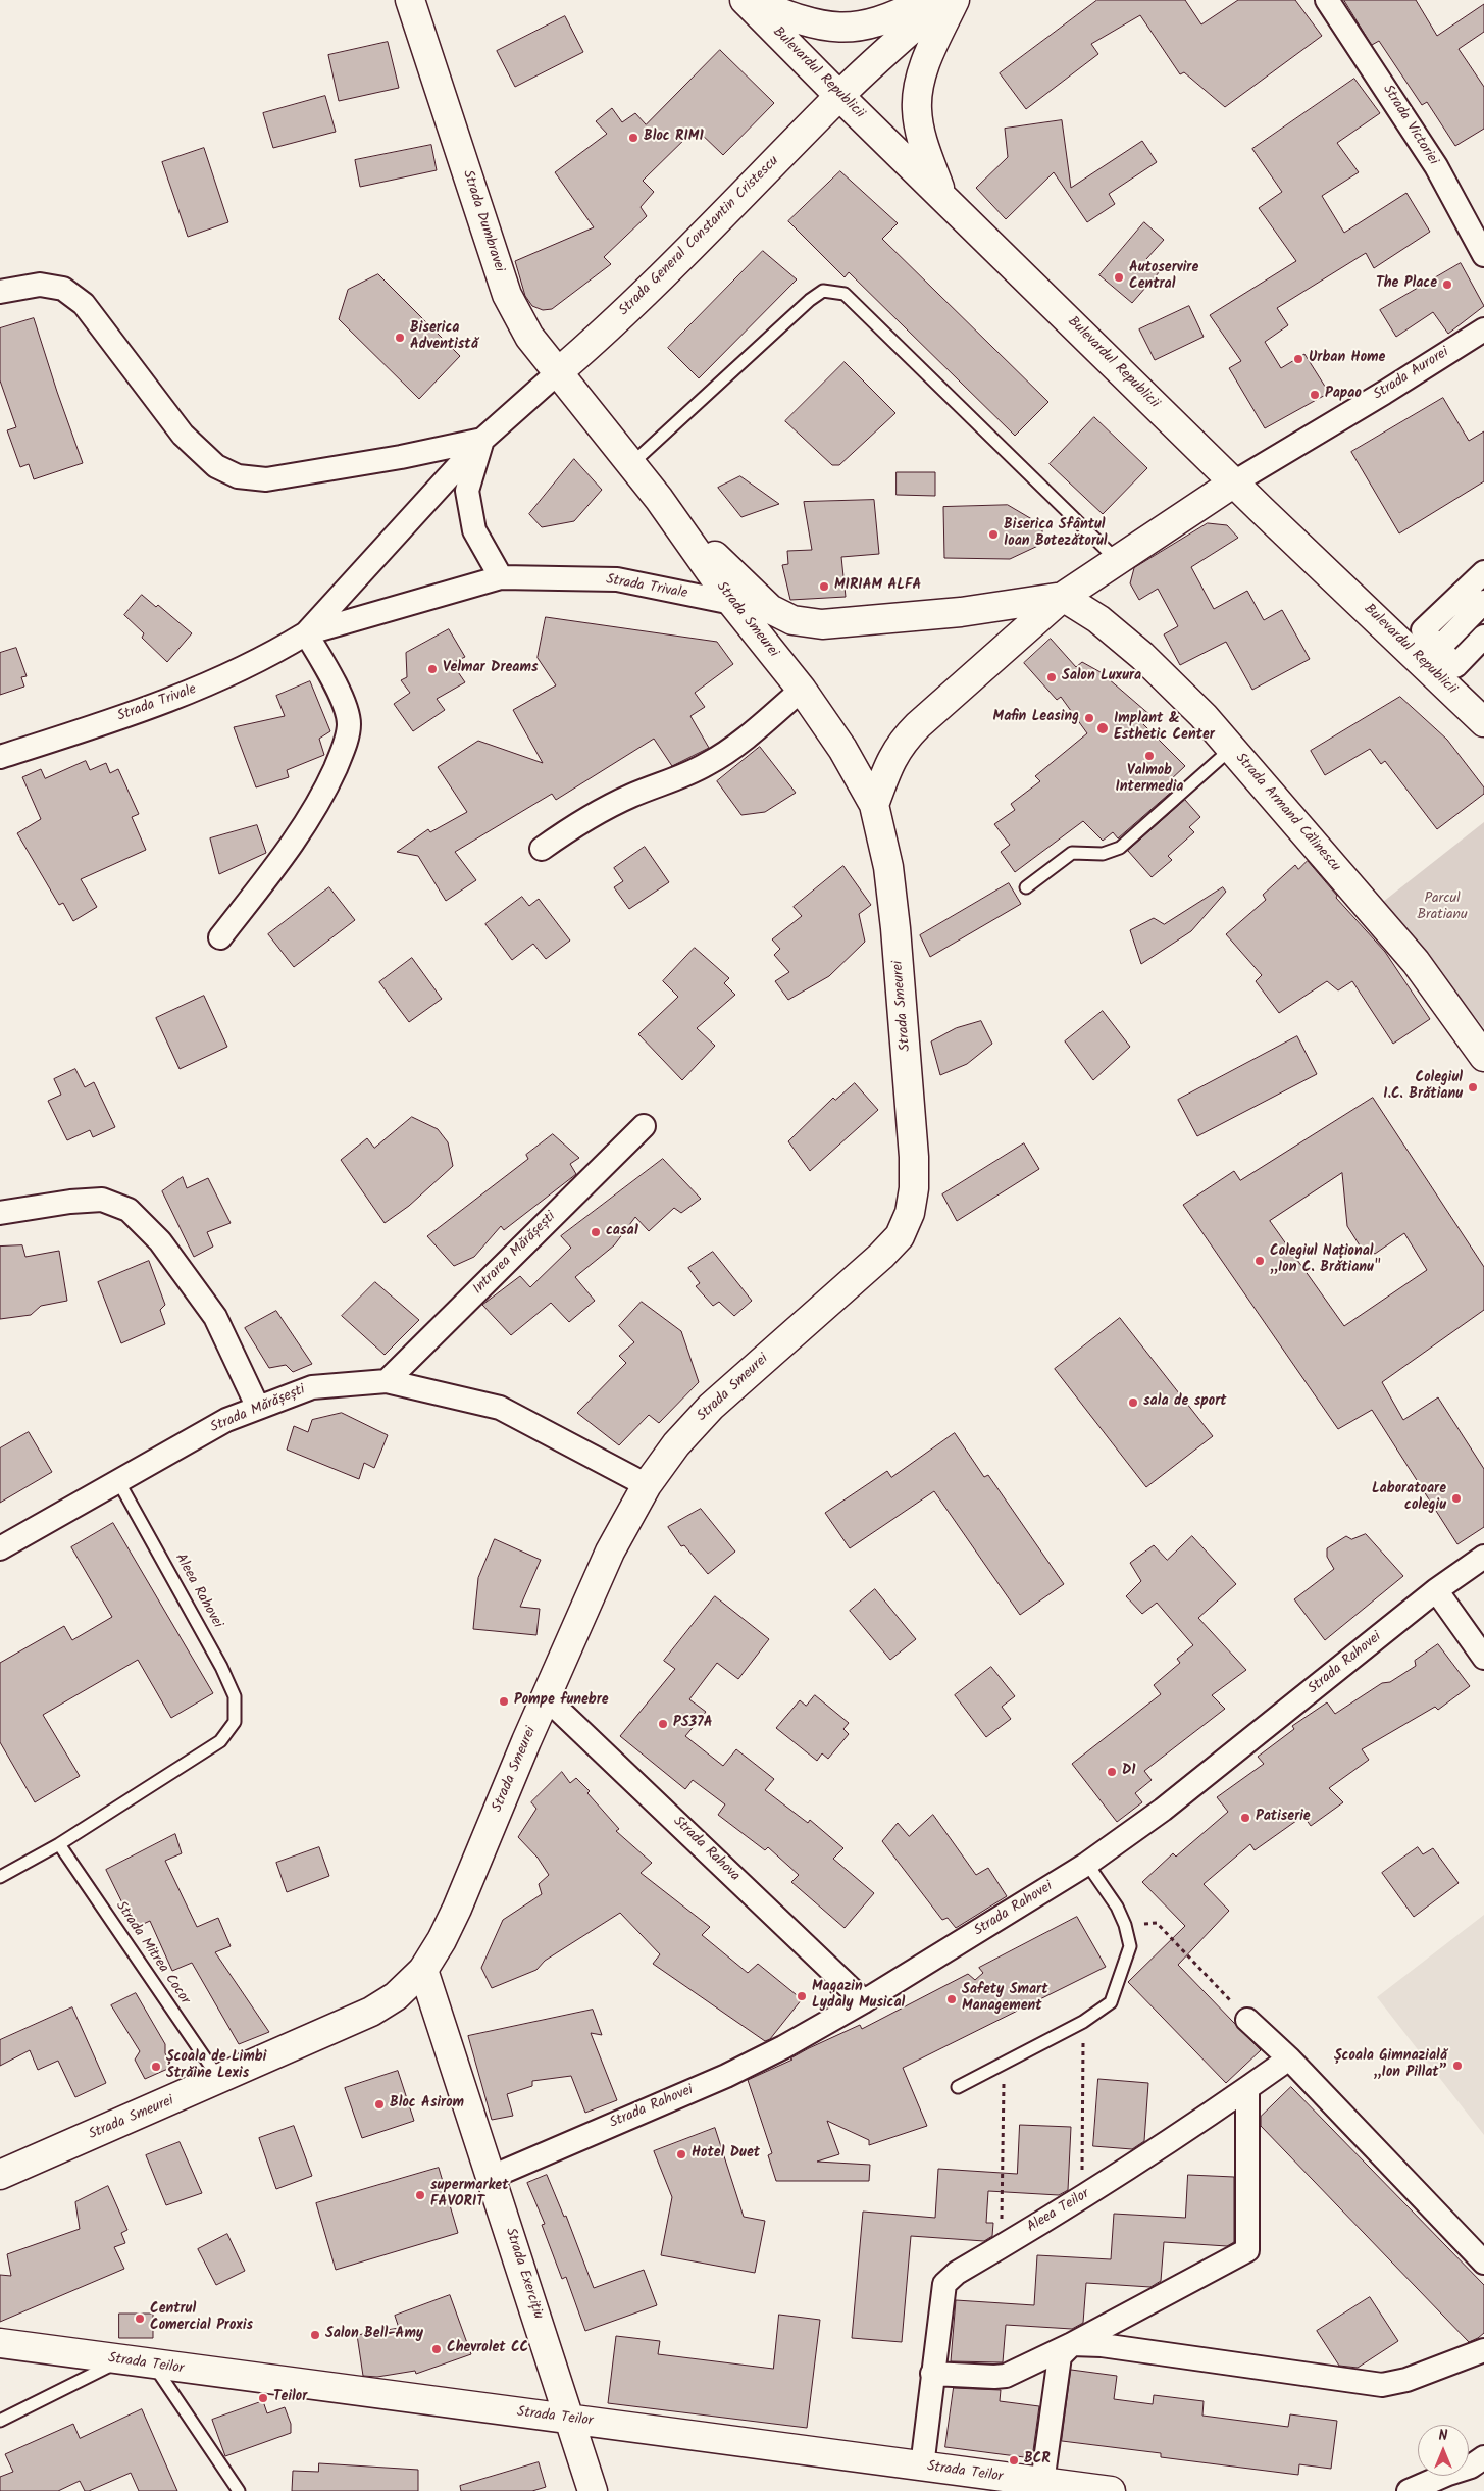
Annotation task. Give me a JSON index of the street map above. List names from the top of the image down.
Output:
{
  "streets": {
    "main road": [
      "Bulevardul Republicii",
      "Strada Dumbravei",
      "Strada General Constantin Cristescu",
      "Strada Smeurei",
      "Strada Armand Călinescu",
      "Strada Exercițiu",
      "Strada Teilor"
    ],
    "street": [
      "Strada Victoriei",
      "Strada Aurorei",
      "Strada Trivale",
      "Intrarea Mărășești",
      "Strada Mărășești",
      "Strada Rahovei",
      "Strada Rahova",
      "Aleea Teilor"
    ],
    "lane": ["Aleea Rahovei", "Strada Mitrea Cocor"]
  },
  "crossings": [
    ["Bulevardul Republicii", "Strada General Constantin Cristescu"],
    ["Bulevardul Republicii", "Strada Aurorei"],
    ["Strada Dumbravei", "Strada General Constantin Cristescu"],
    ["Strada Dumbravei", "Strada Trivale"],
    ["Strada Dumbravei", "Strada Smeurei"],
    ["Strada General Constantin Cristescu", "Strada Trivale"],
    ["Strada Trivale", "Strada Smeurei"],
    ["Strada Smeurei", "Strada Mărășești"],
    ["Strada Smeurei", "Strada Rahova"],
    ["Strada Smeurei", "Strada Mitrea Cocor"],
    ["Strada Smeurei", "Strada Exercițiu"],
    ["Intrarea Mărășești", "Strada Mărășești"],
    ["Strada Mărășești", "Aleea Rahovei"],
    ["Aleea Rahovei", "Strada Mitrea Cocor"],
    ["Strada Rahovei", "Strada Rahova"],
    ["Strada Rahovei", "Strada Exercițiu"],
    ["Aleea Teilor", "Strada Teilor"],
    ["Strada Exercițiu", "Strada Teilor"]
  ],
  "parks": ["Parcul Bratianu"],
  "places": [
    "Bloc RIM1",
    "Autoservire Central",
    "The Place",
    "Biserica Adventistă",
    "Urban Home",
    "Papao",
    "Biserica Sfântul Ioan Botezătorul",
    "MIRIAM ALFA",
    "Velmar Dreams",
    "Salon Luxura",
    "Mafin Leasing",
    "Implant & Esthetic Center",
    "Valmob Intermedia",
    "Colegiul I.C. Brătianu",
    "casa1",
    "Colegiul Național „Ion C. Brătianu\"",
    "sala de sport",
    "Laboratoare colegiu",
    "Pompe funebre",
    "PS37A",
    "D1",
    "Patiserie",
    "Magazin Lydaly Musical",
    "Safety Smart Management",
    "Școala Gimnazială „Ion Pillat”",
    "Școala de Limbi Străine Lexis",
    "Bloc Asirom",
    "Hotel Duet",
    "supermarket FAVORIT",
    "Centrul Comercial Proxis",
    "Salon Bell-Amy",
    "Chevrolet CC",
    "Teilor",
    "BCR"
  ],
  "north": "top"
}
